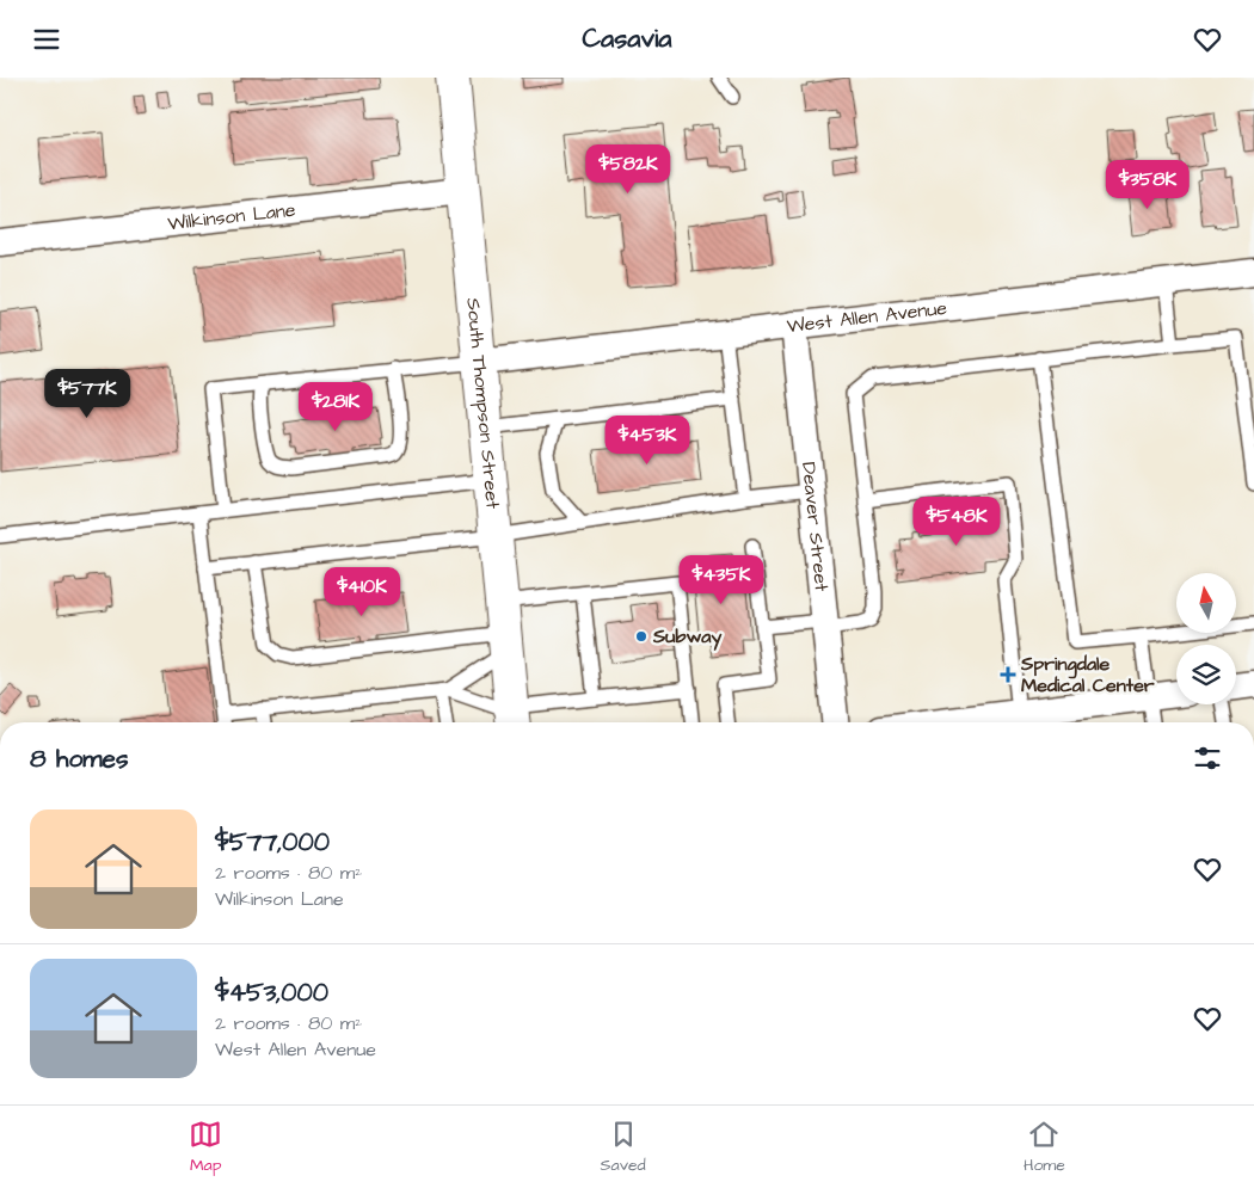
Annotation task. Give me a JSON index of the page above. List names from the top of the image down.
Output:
{
  "streets": {
    "main road": ["South Thompson Street"],
    "street": ["Wilkinson Lane", "West Allen Avenue", "Deaver Street"]
  },
  "crossings": [
    ["Wilkinson Lane", "South Thompson Street"],
    ["West Allen Avenue", "South Thompson Street"],
    ["West Allen Avenue", "Deaver Street"]
  ],
  "places": {
    "other": ["Subway"],
    "health": ["Springdale Medical Center"]
  },
  "north": "top",
  "page": {
    "header": "Casavia",
    "price": [
      "$582K",
      "$358K",
      "$577K",
      "$281K",
      "$453K",
      "$548K",
      "$435K",
      "$410K"
    ],
    "heading": "8 homes",
    "list": [
      {
        "name": "$577,000",
        "note": "2 rooms · 80 m² · Wilkinson Lane"
      },
      {
        "name": "$453,000",
        "note": "2 rooms · 80 m² · West Allen Avenue"
      }
    ],
    "tabs": ["Map", "Saved", "Home"]
  }
}
